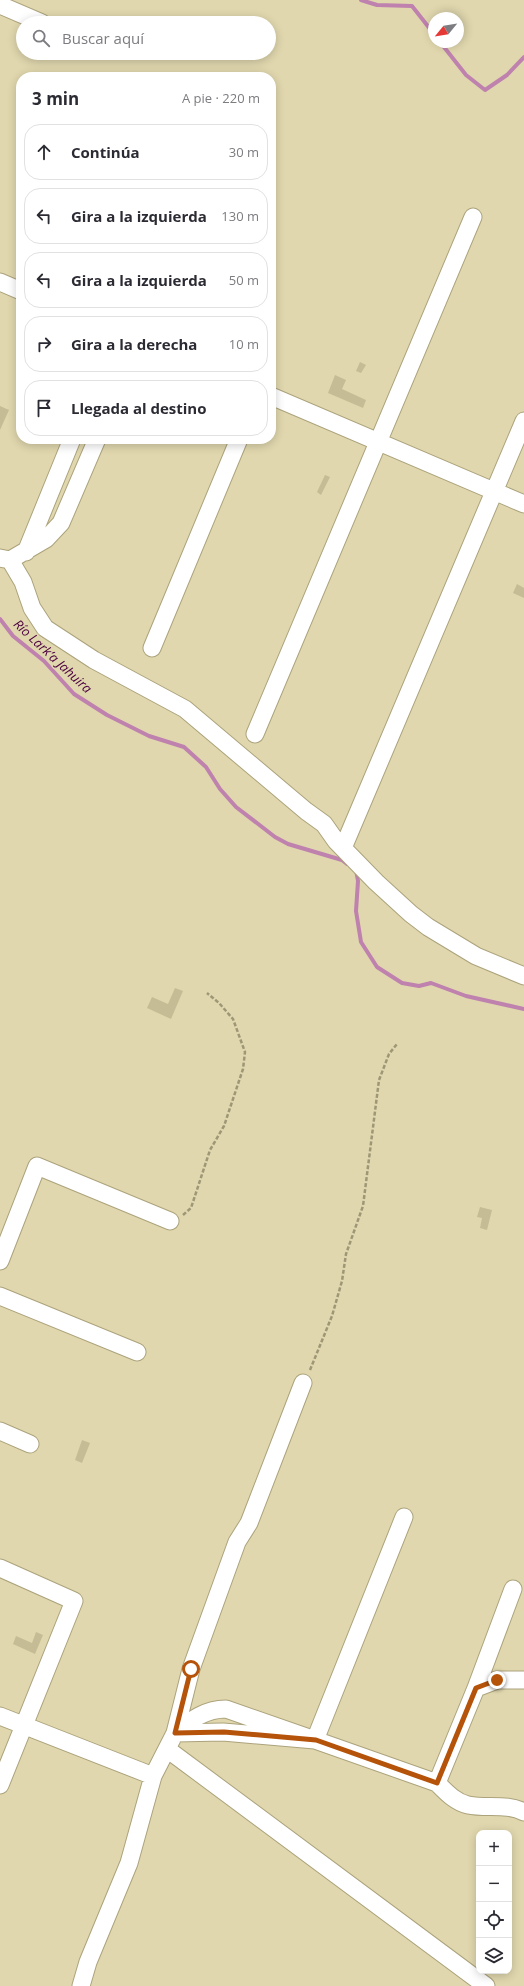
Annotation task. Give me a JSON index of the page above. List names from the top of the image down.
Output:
{
  "water": ["Río Lark’a Jahuira"],
  "north": "bottom left",
  "page": {
    "search": "Buscar aquí",
    "heading": ["3 min", "A pie · 220 m"],
    "list": [
      ["Continúa", "30 m"],
      ["Gira a la izquierda", "130 m"],
      ["Gira a la izquierda", "50 m"],
      ["Gira a la derecha", "10 m"],
      "Llegada al destino"
    ],
    "map_buttons": ["+", "−"]
  }
}
